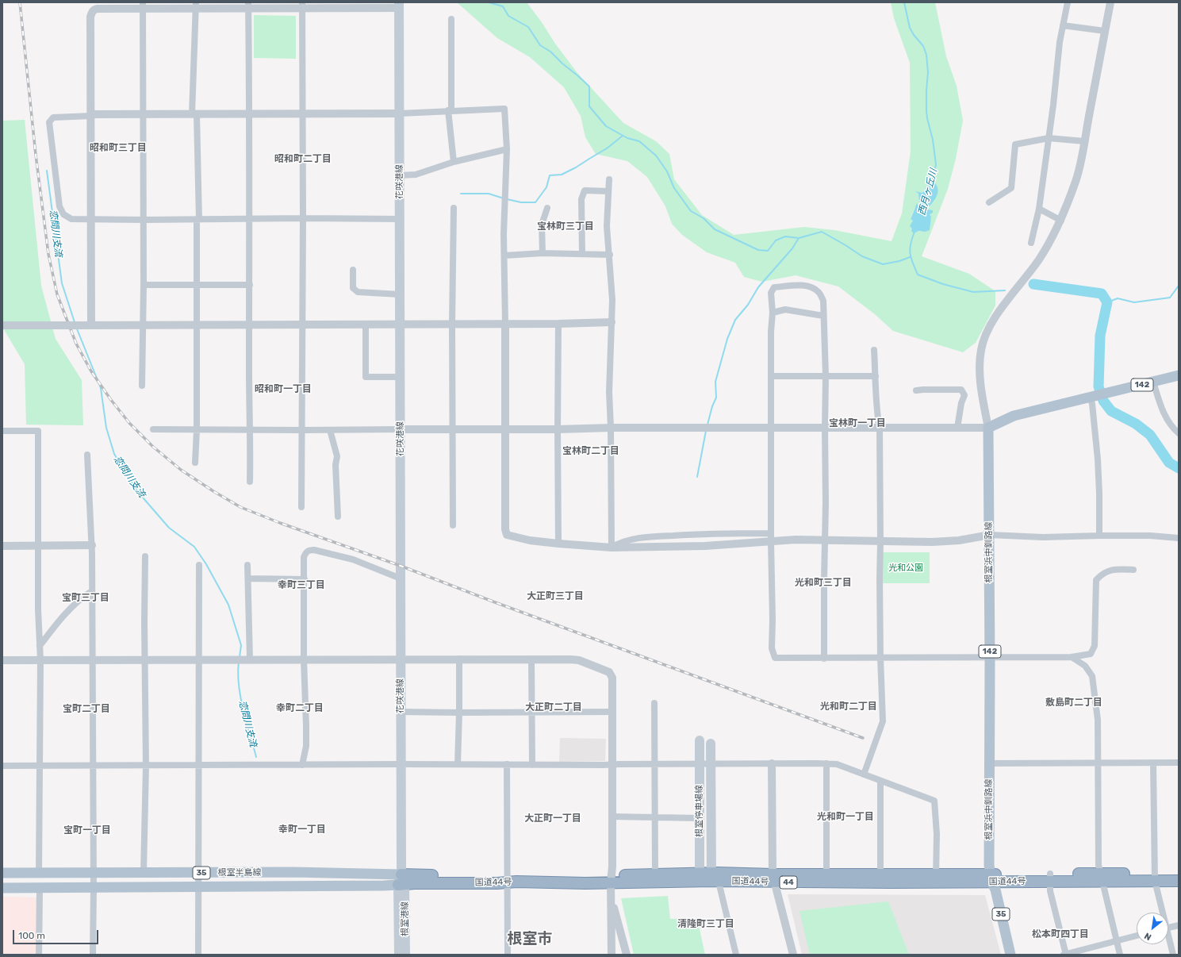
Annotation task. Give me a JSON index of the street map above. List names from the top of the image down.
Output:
{
  "streets": {
    "highway": ["国道44号", "44"],
    "main road": [
      "花咲港線",
      "142",
      "根室浜中釧路線",
      "根室停車場線",
      "35",
      "根室半島線",
      "根室港線"
    ]
  },
  "crossings": [
    ["花咲港線", "根室半島線"],
    ["花咲港線", "国道44号"],
    ["花咲港線", "根室港線"],
    ["142", "根室浜中釧路線"],
    ["根室浜中釧路線", "35"],
    ["根室浜中釧路線", "国道44号"],
    ["根室停車場線", "国道44号"],
    ["35", "国道44号"],
    ["根室半島線", "国道44号"],
    ["根室半島線", "根室港線"],
    ["国道44号", "根室港線"]
  ],
  "districts": [
    "昭和町三丁目",
    "昭和町二丁目",
    "宝林町三丁目",
    "昭和町一丁目",
    "宝林町一丁目",
    "宝林町二丁目",
    "光和町三丁目",
    "幸町三丁目",
    "大正町三丁目",
    "宝町三丁目",
    "敷島町二丁目",
    "光和町二丁目",
    "大正町二丁目",
    "幸町二丁目",
    "宝町二丁目",
    "光和町一丁目",
    "大正町一丁目",
    "幸町一丁目",
    "宝町一丁目",
    "清隆町三丁目",
    "松本町四丁目",
    "根室市"
  ],
  "water": ["西月ヶ丘川", "恋問川支流"],
  "parks": ["光和公園"],
  "scale_bar": "100 m",
  "north": "bottom left"
}
